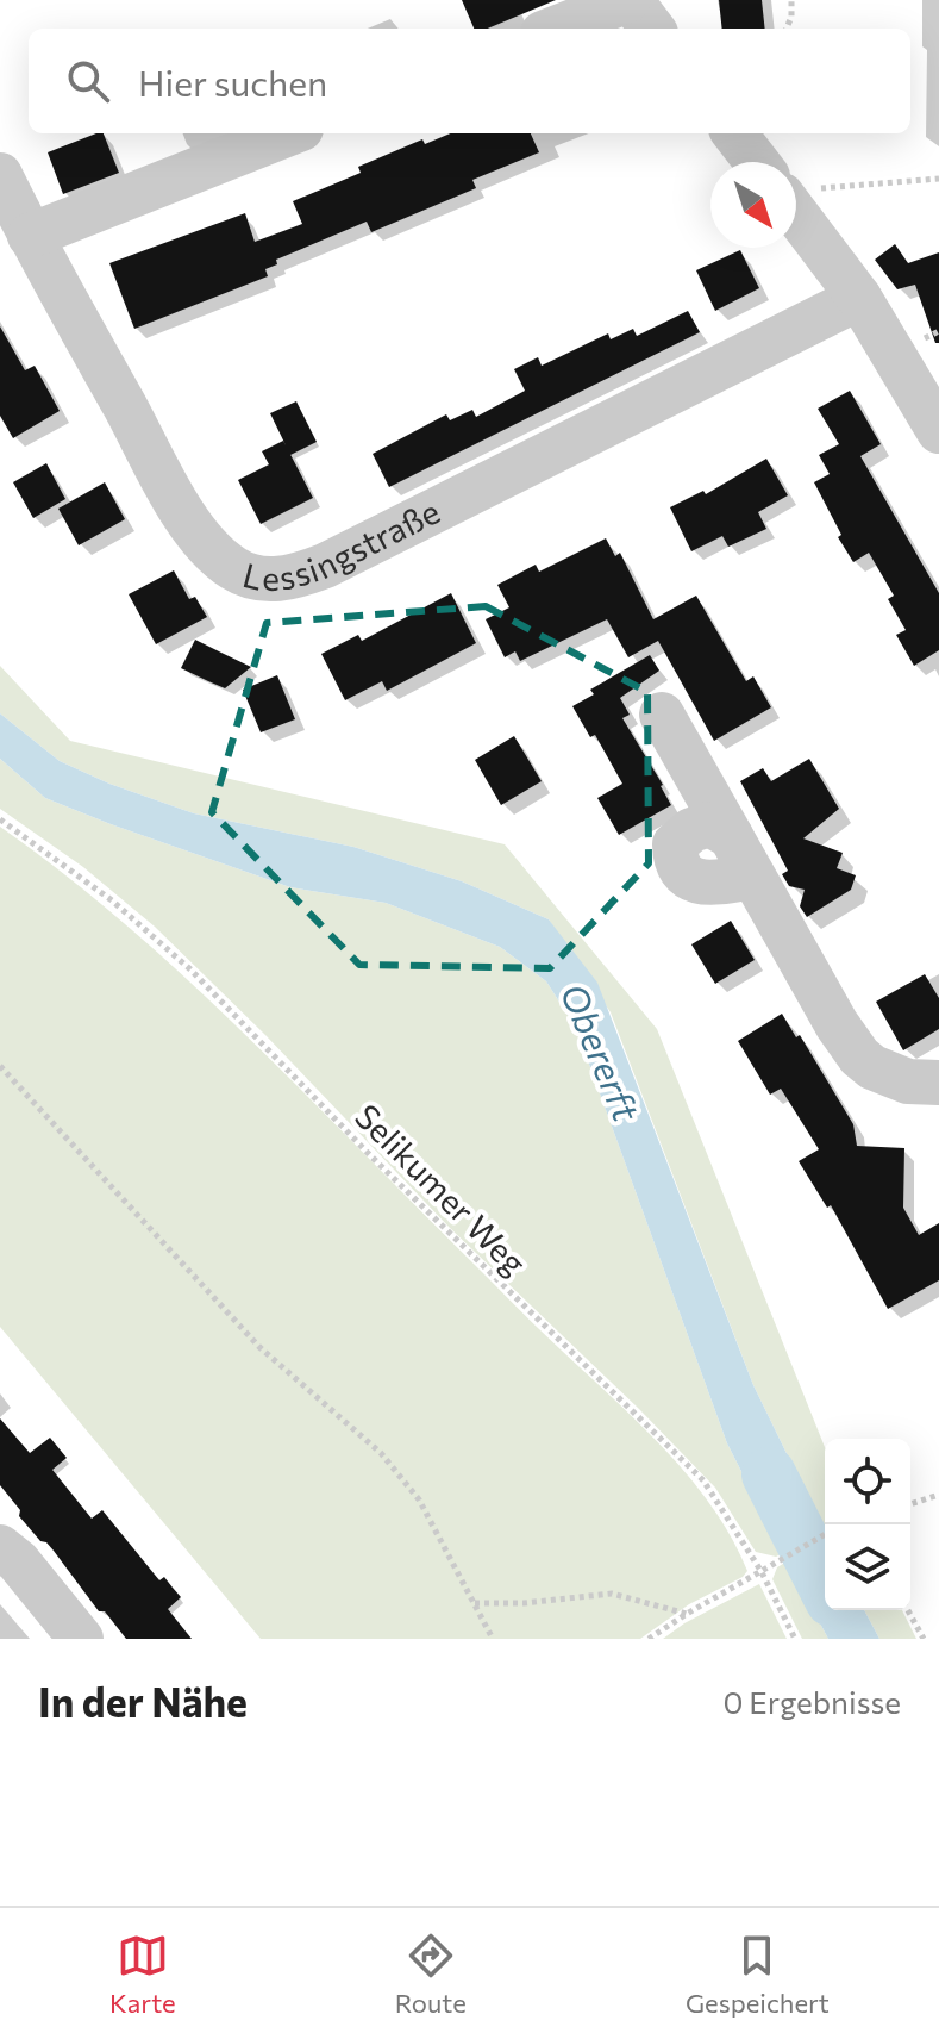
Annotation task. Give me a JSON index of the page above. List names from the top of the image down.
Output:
{
  "streets": {
    "street": ["Lessingstraße"],
    "path": ["Selikumer Weg"]
  },
  "water": ["Obererft"],
  "north": "bottom right",
  "page": {
    "search": "Hier suchen",
    "heading": ["In der Nähe", "0 Ergebnisse"],
    "nav": ["Karte", "Route", "Gespeichert"]
  }
}
